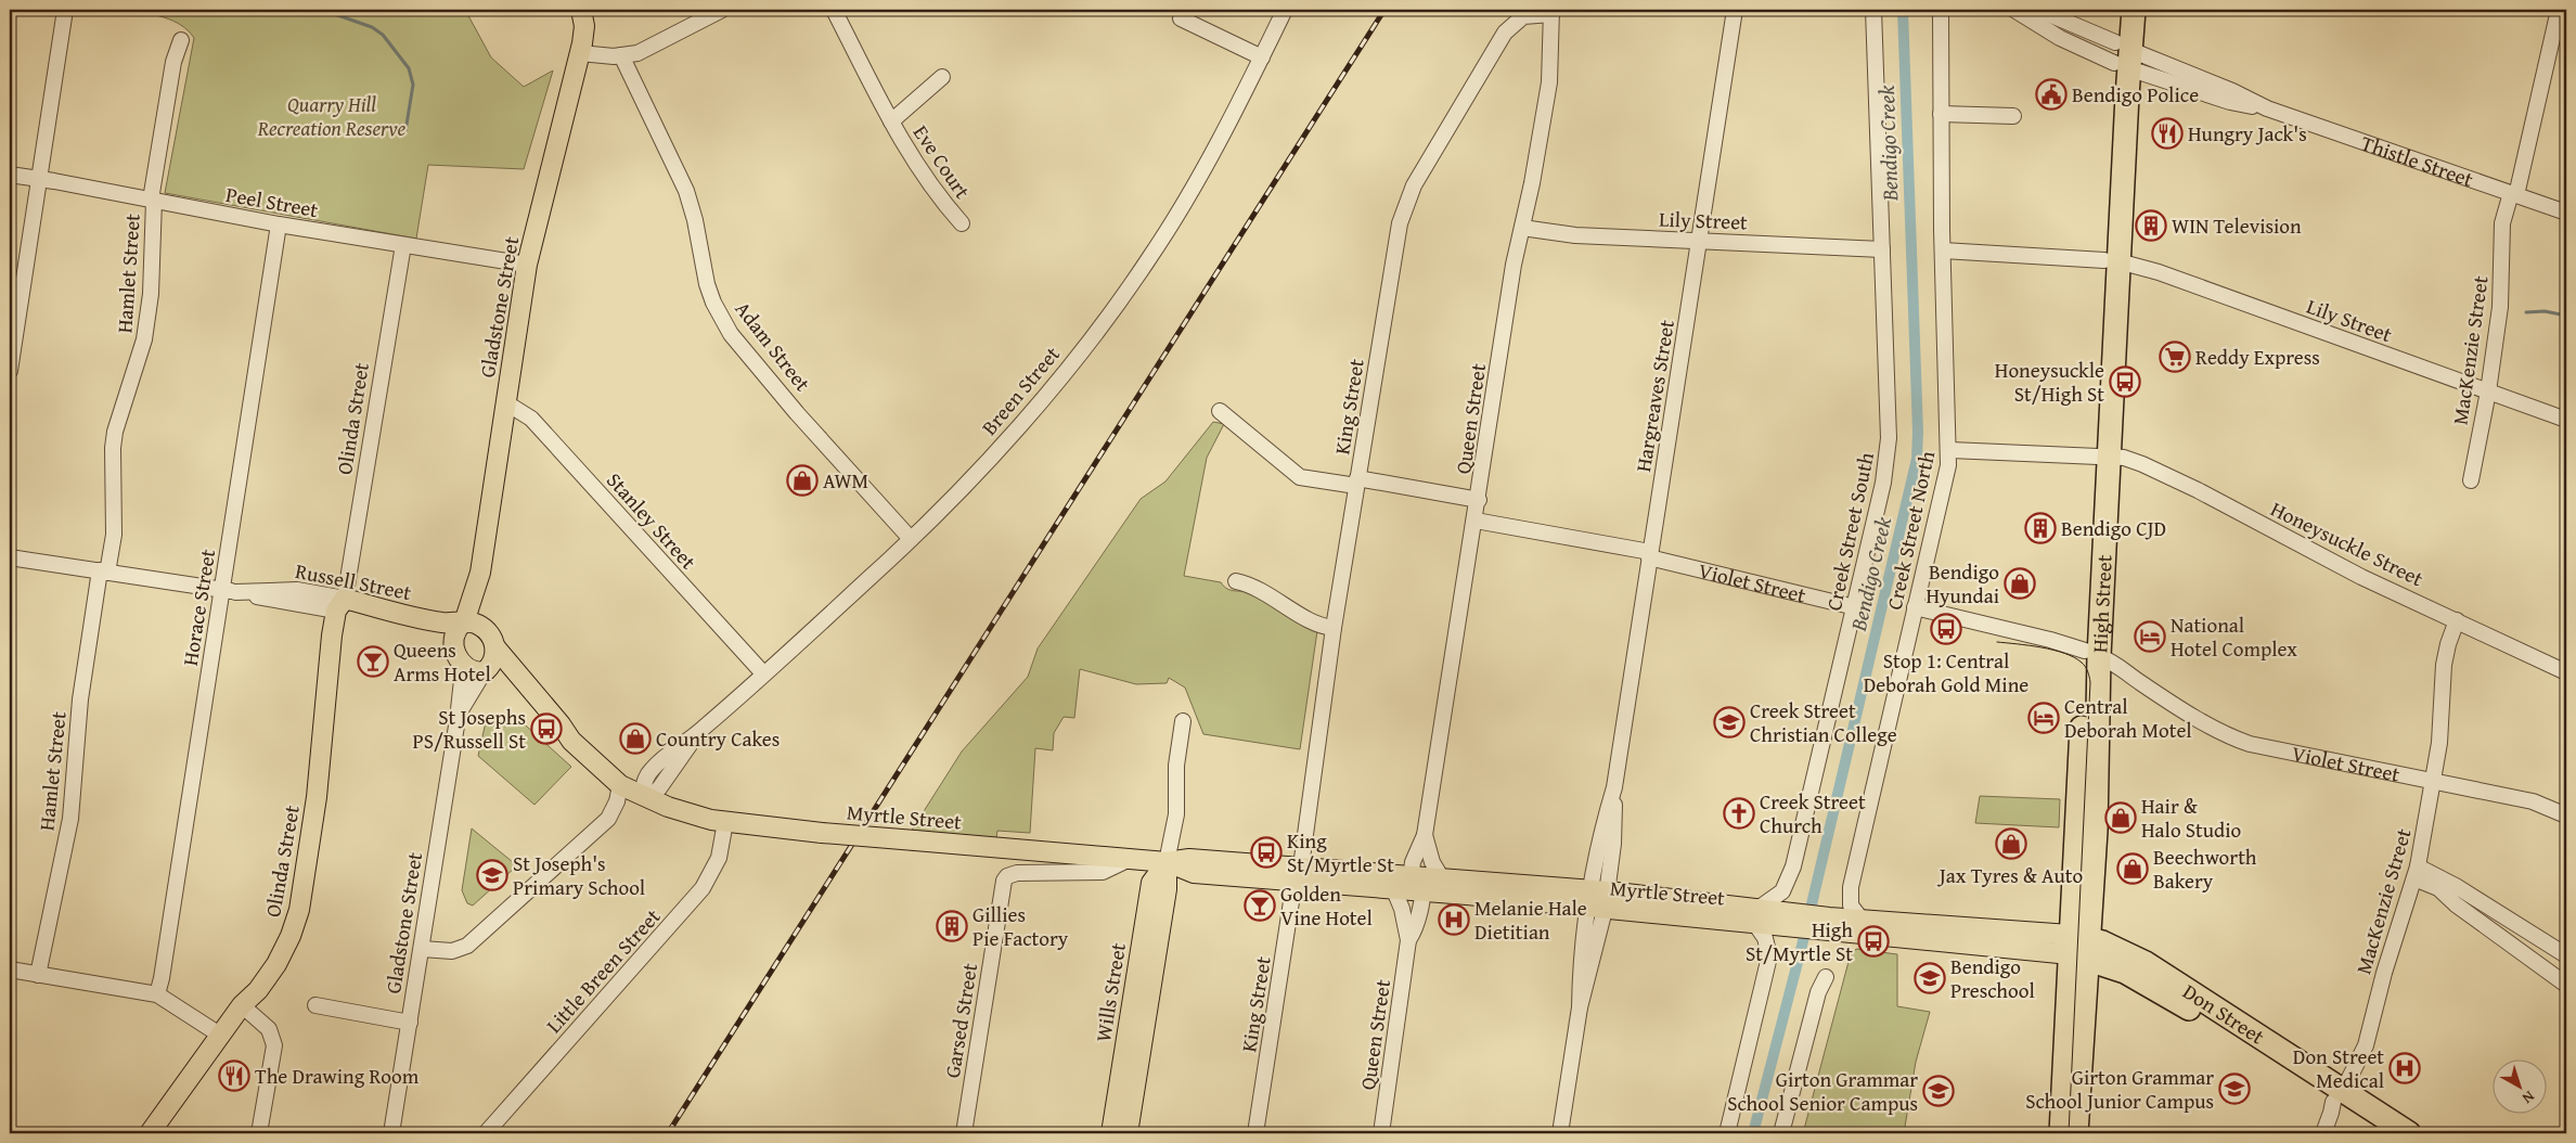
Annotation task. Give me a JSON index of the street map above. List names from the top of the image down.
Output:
{
  "streets": {
    "highway": ["High Street", "Don Street"],
    "main road": [
      "Gladstone Street",
      "Olinda Street",
      "Russell Street",
      "Myrtle Street",
      "Wills Street"
    ],
    "street": [
      "Thistle Street",
      "Eve Court",
      "Peel Street",
      "Lily Street",
      "Hamlet Street",
      "Adam Street",
      "MacKenzie Street",
      "Breen Street",
      "Hargreaves Street",
      "King Street",
      "Queen Street",
      "Stanley Street",
      "Creek Street North",
      "Creek Street South",
      "Honeysuckle Street",
      "Violet Street",
      "Horace Street",
      "Little Breen Street",
      "Garsed Street"
    ]
  },
  "crossings": [
    ["Thistle Street", "MacKenzie Street"],
    ["Thistle Street", "High Street"],
    ["Peel Street", "Hamlet Street"],
    ["Peel Street", "Gladstone Street"],
    ["Peel Street", "Olinda Street"],
    ["Peel Street", "Horace Street"],
    ["Lily Street", "MacKenzie Street"],
    ["Lily Street", "Hargreaves Street"],
    ["Lily Street", "Queen Street"],
    ["Lily Street", "Creek Street North"],
    ["Lily Street", "Creek Street South"],
    ["Lily Street", "High Street"],
    ["Hamlet Street", "Russell Street"],
    ["Gladstone Street", "Stanley Street"],
    ["Gladstone Street", "Russell Street"],
    ["Gladstone Street", "Myrtle Street"],
    ["Adam Street", "Breen Street"],
    ["MacKenzie Street", "Honeysuckle Street"],
    ["MacKenzie Street", "Violet Street"],
    ["MacKenzie Street", "Don Street"],
    ["Breen Street", "Stanley Street"],
    ["Breen Street", "Myrtle Street"],
    ["Hargreaves Street", "Violet Street"],
    ["Hargreaves Street", "Myrtle Street"],
    ["King Street", "Queen Street"],
    ["King Street", "Myrtle Street"],
    ["Olinda Street", "Russell Street"],
    ["Queen Street", "Violet Street"],
    ["Queen Street", "Myrtle Street"],
    ["Creek Street North", "Honeysuckle Street"],
    ["Creek Street North", "Violet Street"],
    ["Creek Street North", "Myrtle Street"],
    ["Creek Street South", "Violet Street"],
    ["Creek Street South", "Myrtle Street"],
    ["Honeysuckle Street", "High Street"],
    ["Russell Street", "Horace Street"],
    ["Russell Street", "Myrtle Street"],
    ["Violet Street", "High Street"],
    ["High Street", "Myrtle Street"],
    ["High Street", "Don Street"],
    ["Myrtle Street", "Little Breen Street"],
    ["Myrtle Street", "Wills Street"],
    ["Myrtle Street", "Don Street"],
    ["Myrtle Street", "Garsed Street"]
  ],
  "water": ["Bendigo Creek"],
  "parks": ["Quarry Hill Recreation Reserve"],
  "places": {
    "public building": ["Bendigo Police"],
    "restaurant": ["Hungry Jack's", "The Drawing Room"],
    "building": ["WIN Television", "Bendigo CJD", "Gillies Pie Factory"],
    "supermarket": ["Reddy Express"],
    "bus stop": [
      "Honeysuckle St/High St",
      "Stop 1: Central Deborah Gold Mine",
      "St Josephs PS/Russell St",
      "King St/Myrtle St",
      "High St/Myrtle St"
    ],
    "shop": [
      "AWM",
      "Bendigo Hyundai",
      "Country Cakes",
      "Hair & Halo Studio",
      "Jax Tyres & Auto",
      "Beechworth Bakery"
    ],
    "hotel": ["National Hotel Complex", "Central Deborah Motel"],
    "bar": ["Queens Arms Hotel", "Golden Vine Hotel"],
    "school or university": [
      "Creek Street Christian College",
      "St Joseph's Primary School",
      "Bendigo Preschool",
      "Girton Grammar School Junior Campus",
      "Girton Grammar School Senior Campus"
    ],
    "church": ["Creek Street Church"],
    "hospital": ["Melanie Hale Dietitian", "Don Street Medical"]
  },
  "north": "bottom right"
}
